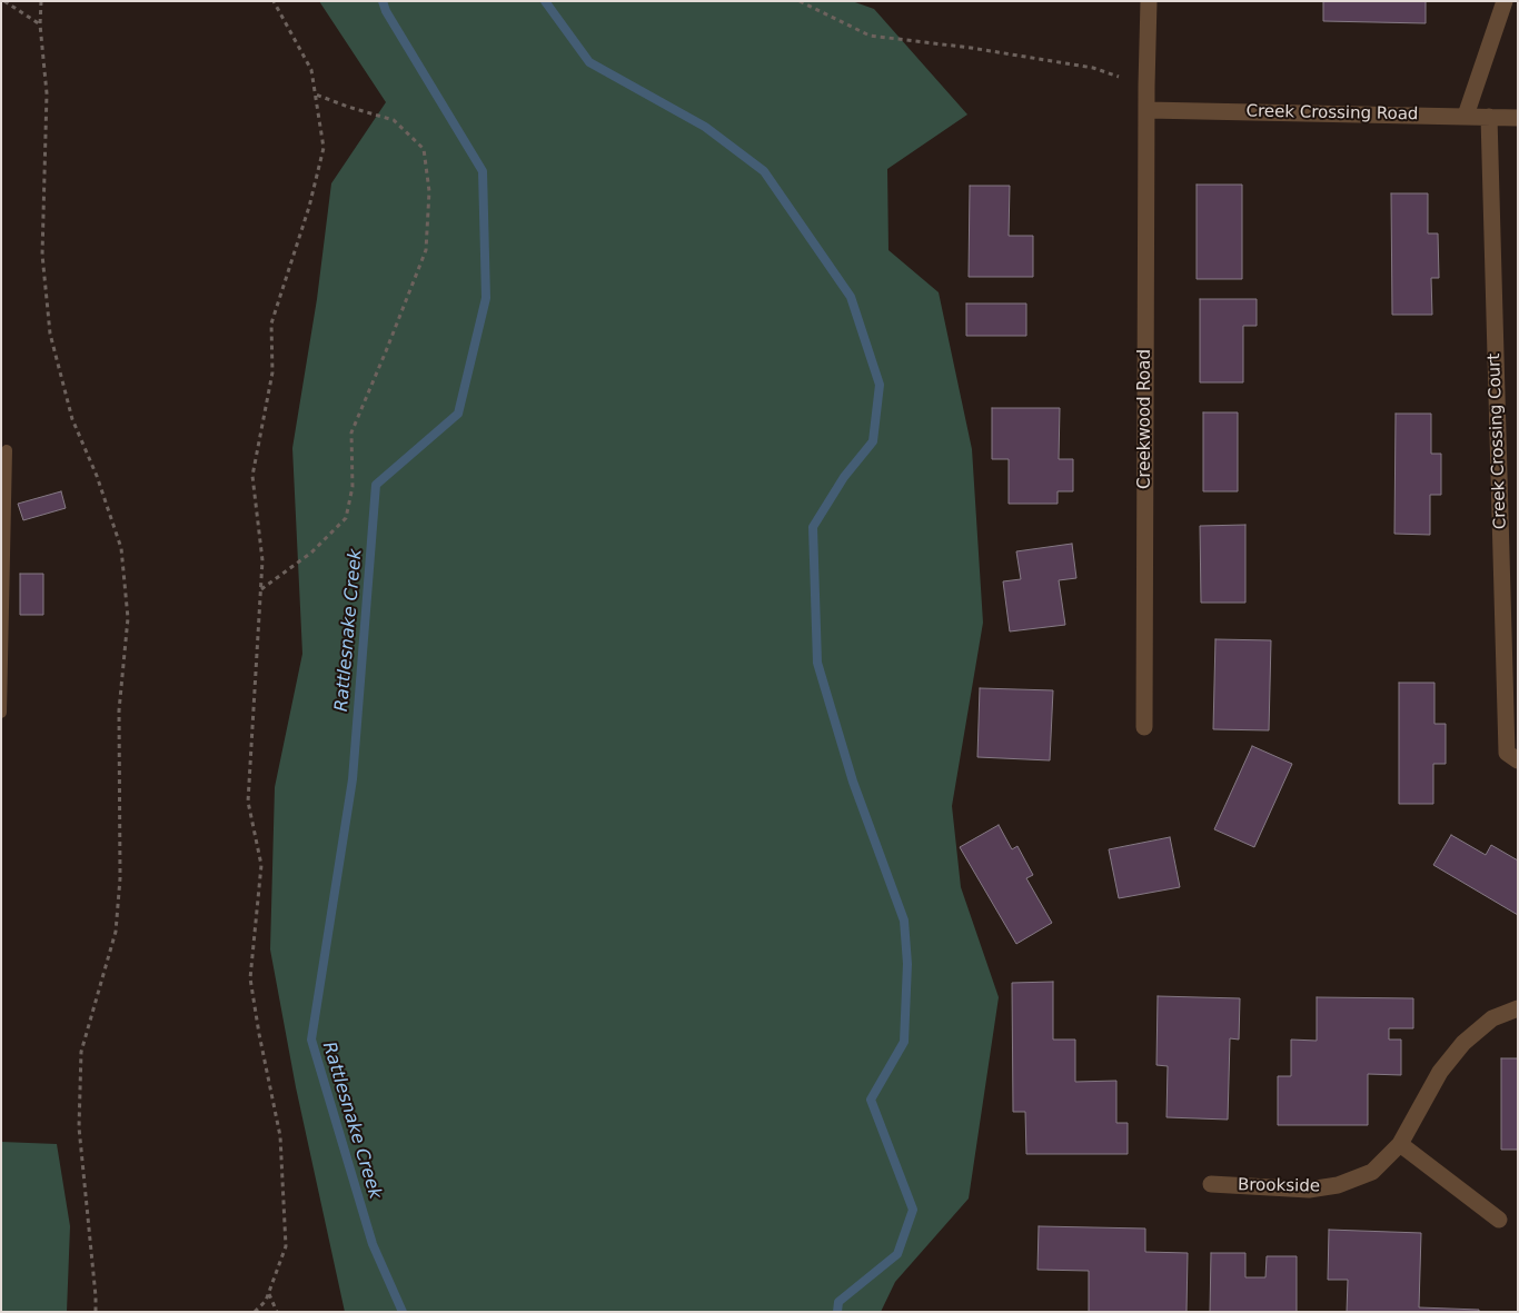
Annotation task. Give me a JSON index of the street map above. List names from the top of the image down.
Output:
{
  "streets": {
    "street": [
      "Creek Crossing Road",
      "Creekwood Road",
      "Creek Crossing Court",
      "Brookside"
    ]
  },
  "crossings": [
    ["Creek Crossing Road", "Creekwood Road"],
    ["Creek Crossing Road", "Creek Crossing Court"]
  ],
  "water": ["Rattlesnake Creek"]
}
